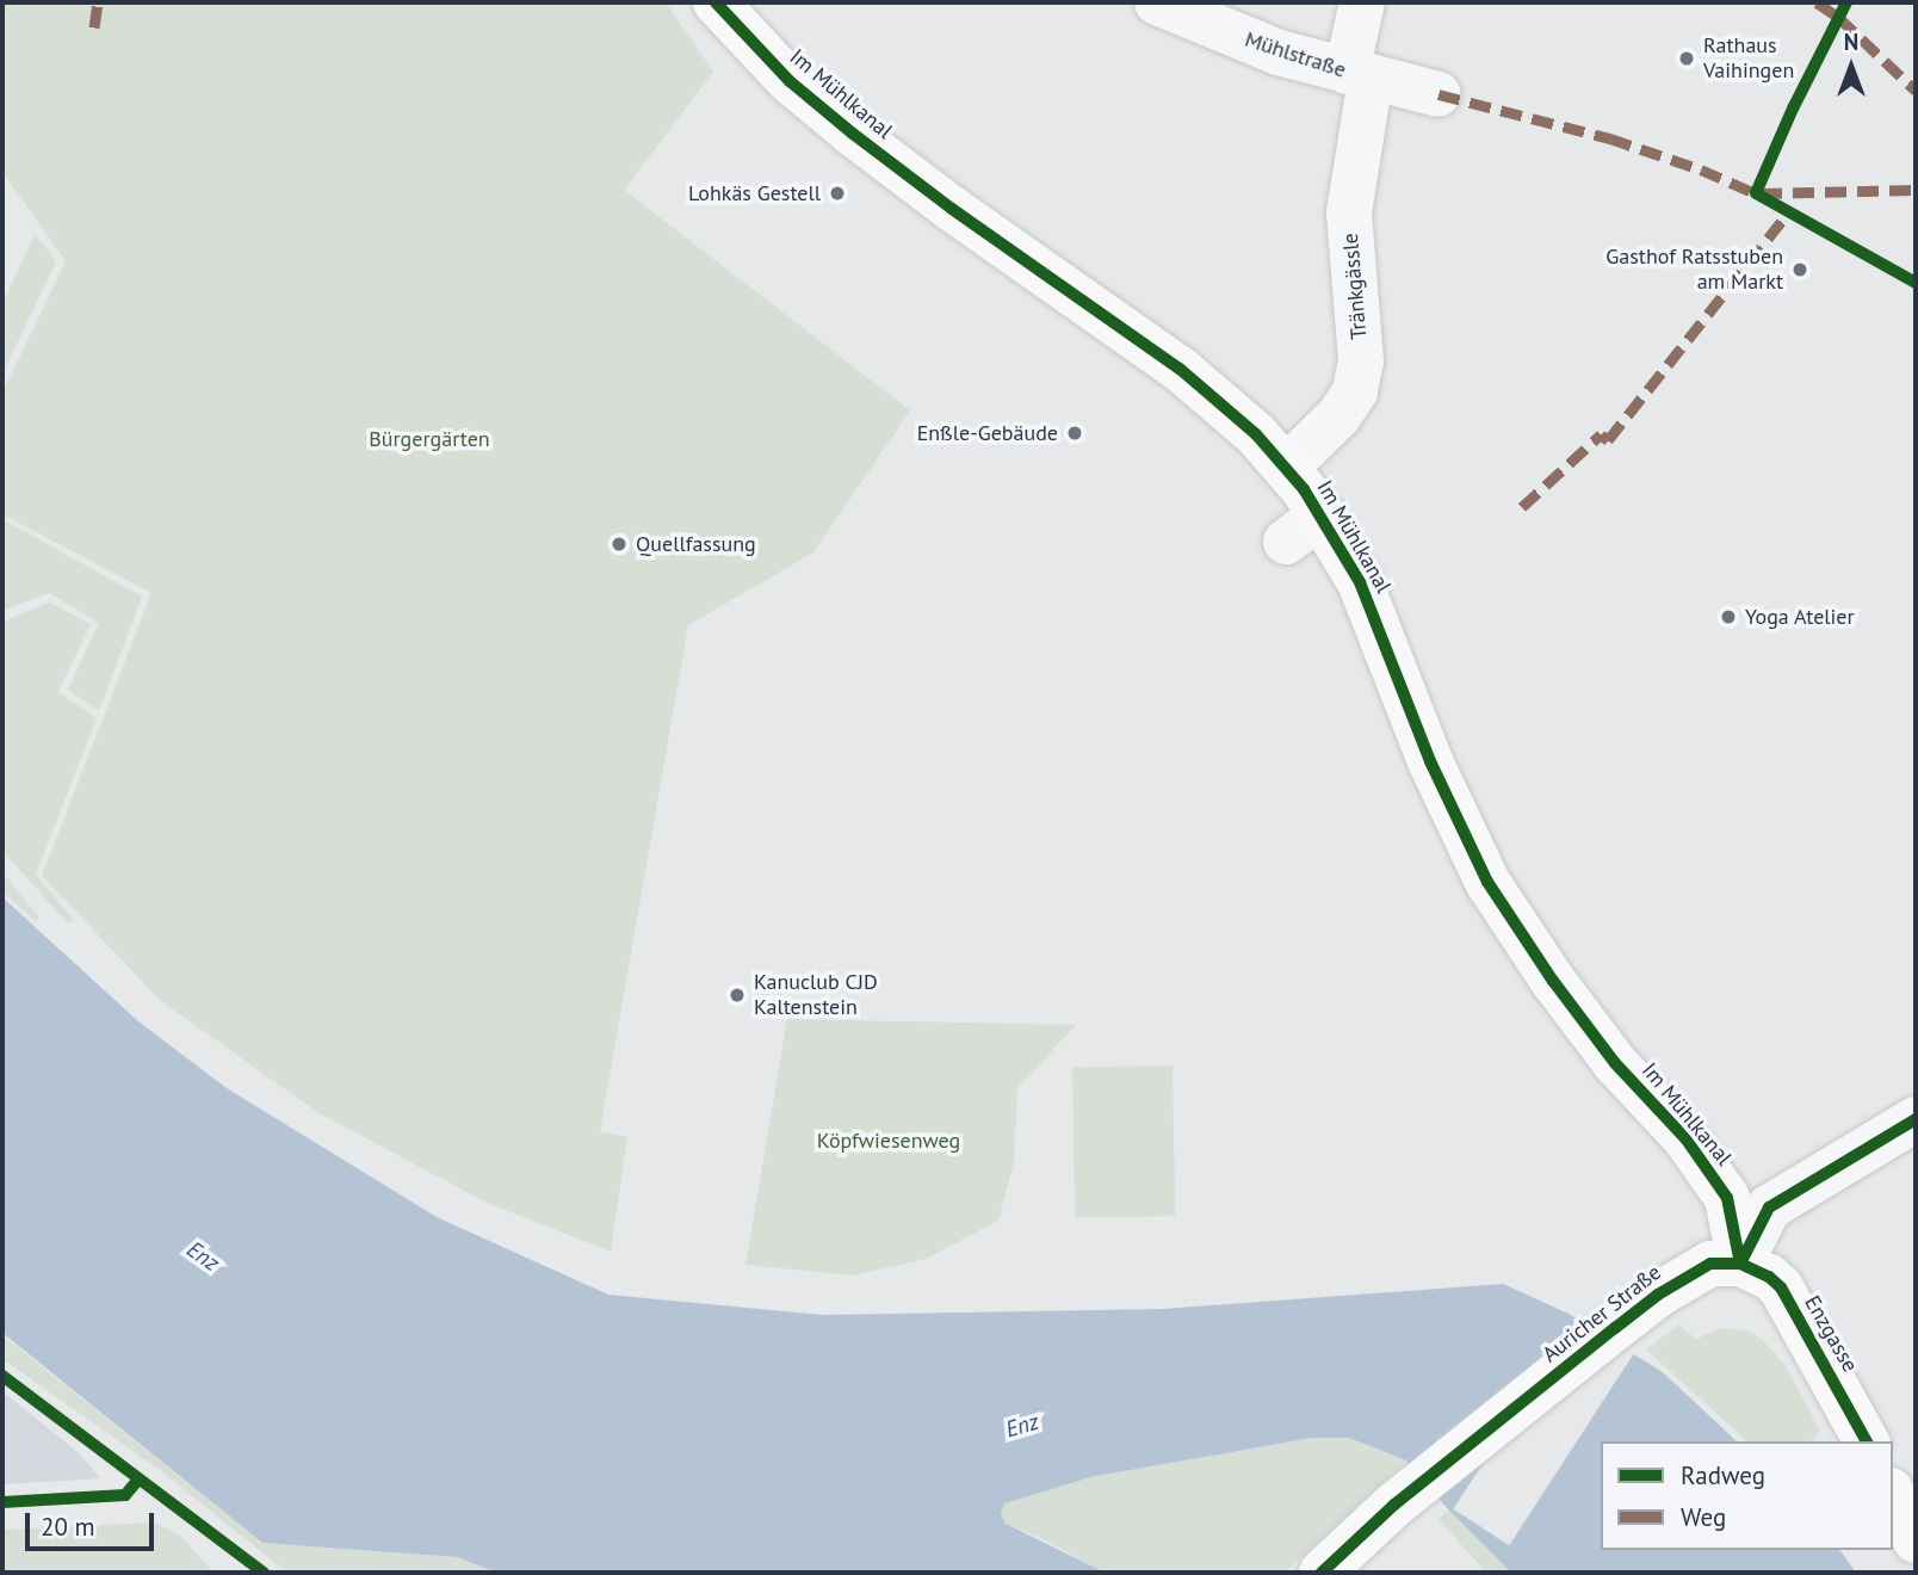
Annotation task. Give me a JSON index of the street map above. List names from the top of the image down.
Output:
{
  "streets": {
    "street": [
      "Mühlstraße",
      "Im Mühlkanal",
      "Tränkgässle",
      "Auricher Straße",
      "Enzgasse"
    ]
  },
  "crossings": [
    ["Mühlstraße", "Tränkgässle"],
    ["Im Mühlkanal", "Tränkgässle"],
    ["Im Mühlkanal", "Auricher Straße"],
    ["Im Mühlkanal", "Enzgasse"],
    ["Auricher Straße", "Enzgasse"]
  ],
  "water": ["Enz"],
  "parks": ["Bürgergärten", "Köpfwiesenweg"],
  "places": [
    "Rathaus Vaihingen",
    "Lohkäs Gestell",
    "Gasthof Ratsstuben am Markt",
    "Enßle-Gebäude",
    "Quellfassung",
    "Yoga Atelier",
    "Kanuclub CJD Kaltenstein"
  ],
  "legend": ["Radweg", "Weg"],
  "scale_bar": "20 m",
  "north": "top"
}
